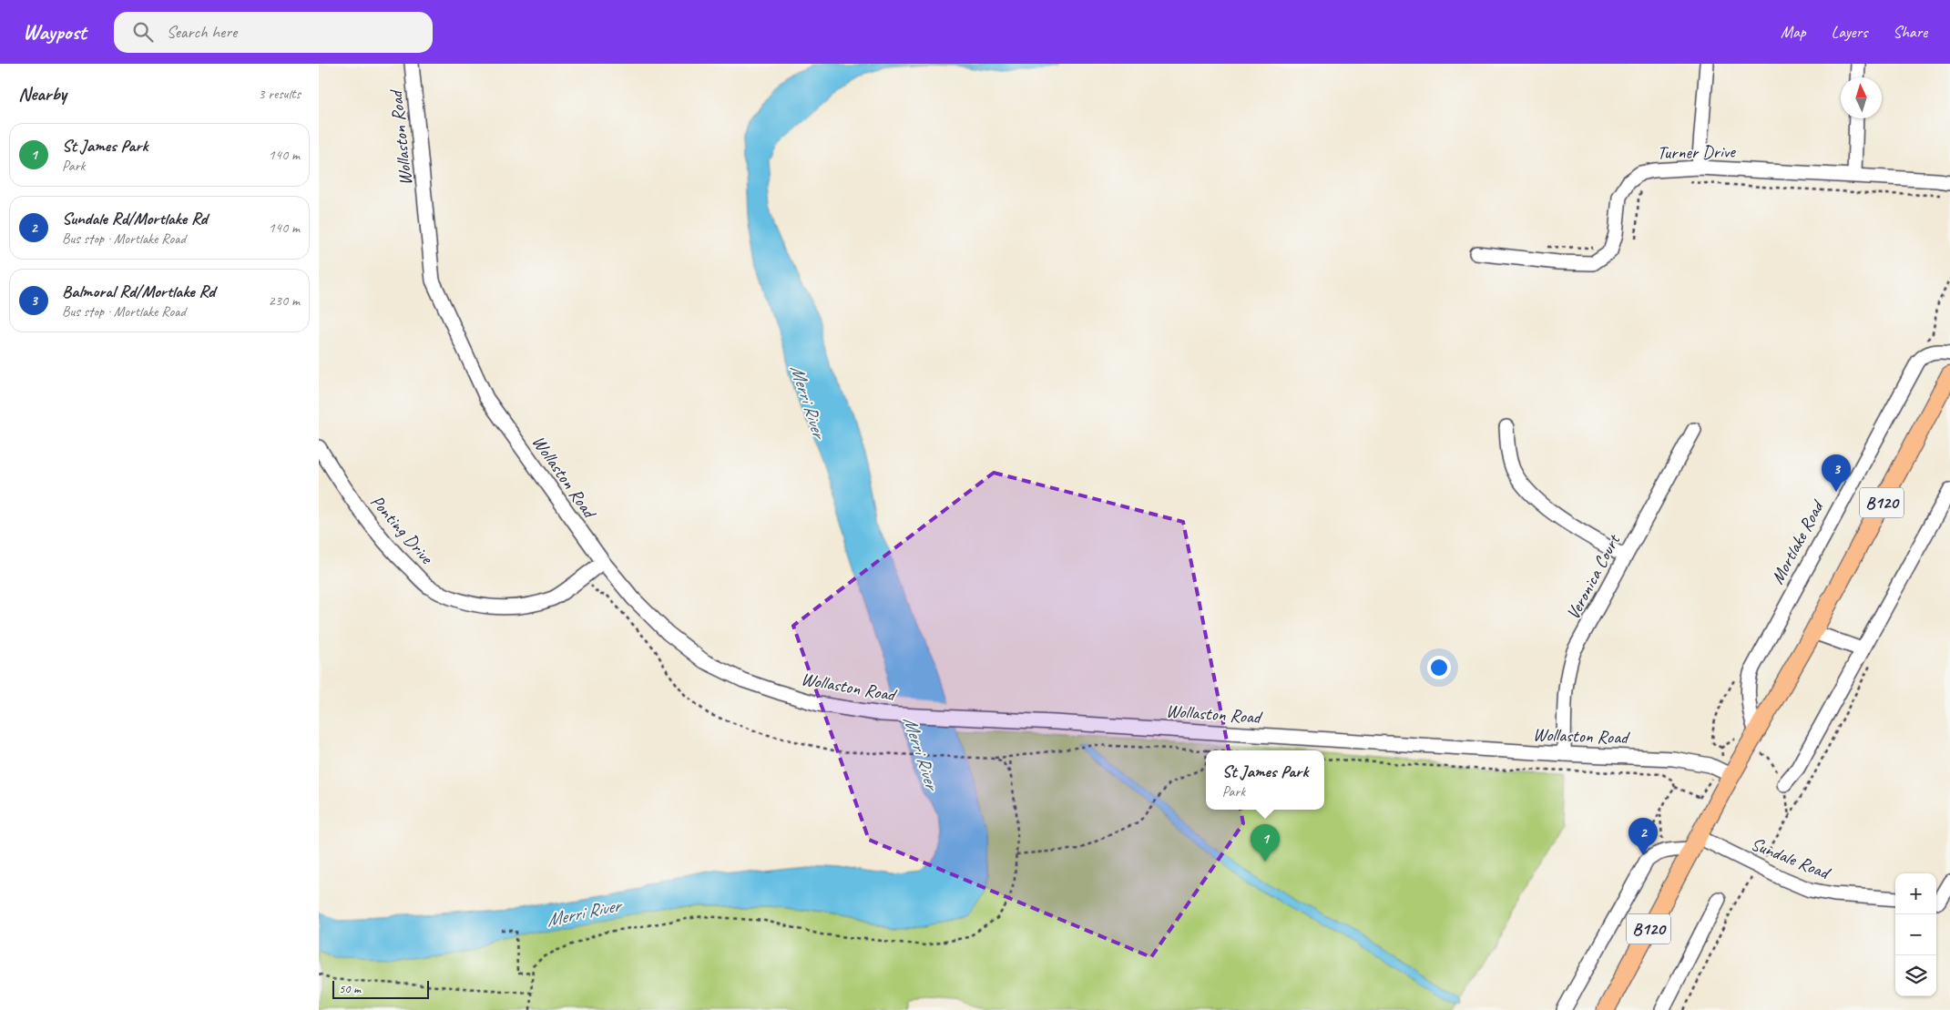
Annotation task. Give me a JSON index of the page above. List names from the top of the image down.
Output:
{
  "streets": {
    "main road": ["B120"],
    "street": [
      "Wollaston Road",
      "Turner Drive",
      "Ponting Drive",
      "Mortlake Road",
      "Veronica Court",
      "Sundale Road"
    ]
  },
  "crossings": [
    ["Wollaston Road", "B120"],
    ["Wollaston Road", "Ponting Drive"],
    ["Wollaston Road", "Veronica Court"],
    ["B120", "Mortlake Road"],
    ["B120", "Sundale Road"]
  ],
  "water": ["Merri River"],
  "scale_bar": "50 m",
  "north": "top",
  "page": {
    "header": "Waypost",
    "search": "Search here",
    "nav": ["Map", "Layers", "Share"],
    "heading": ["Nearby", "3 results"],
    "list": [
      {
        "mark": "1",
        "name": "St James Park",
        "note": "Park",
        "value": "140 m"
      },
      {
        "mark": "2",
        "name": "Sundale Rd/Mortlake Rd",
        "note": "Bus stop · Mortlake Road",
        "value": "140 m"
      },
      {
        "mark": "3",
        "name": "Balmoral Rd/Mortlake Rd",
        "note": "Bus stop · Mortlake Road",
        "value": "230 m"
      }
    ],
    "pins": ["3", "2", "1"],
    "popup": ["St James Park", "Park"],
    "map_buttons": ["+", "−"],
    "scale": "50 m"
  }
}
